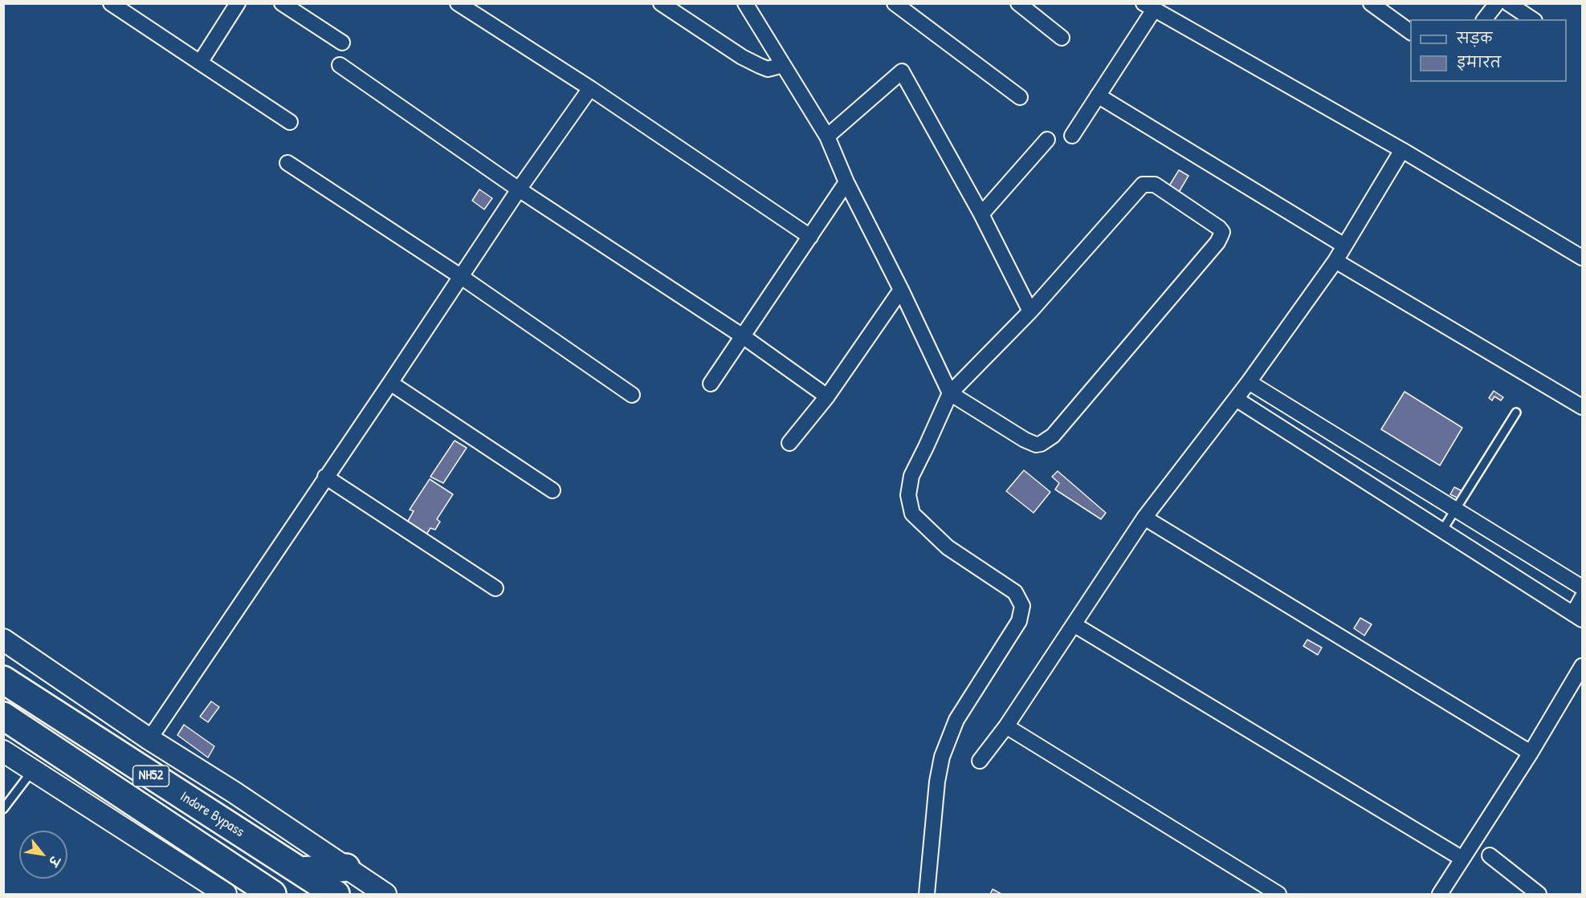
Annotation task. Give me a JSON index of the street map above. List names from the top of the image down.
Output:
{
  "streets": {
    "highway": ["NH52", "Indore Bypass"]
  },
  "crossings": [
    ["NH52", "Indore Bypass"]
  ],
  "legend": ["सड़क", "इमारत"],
  "north": "bottom right"
}
